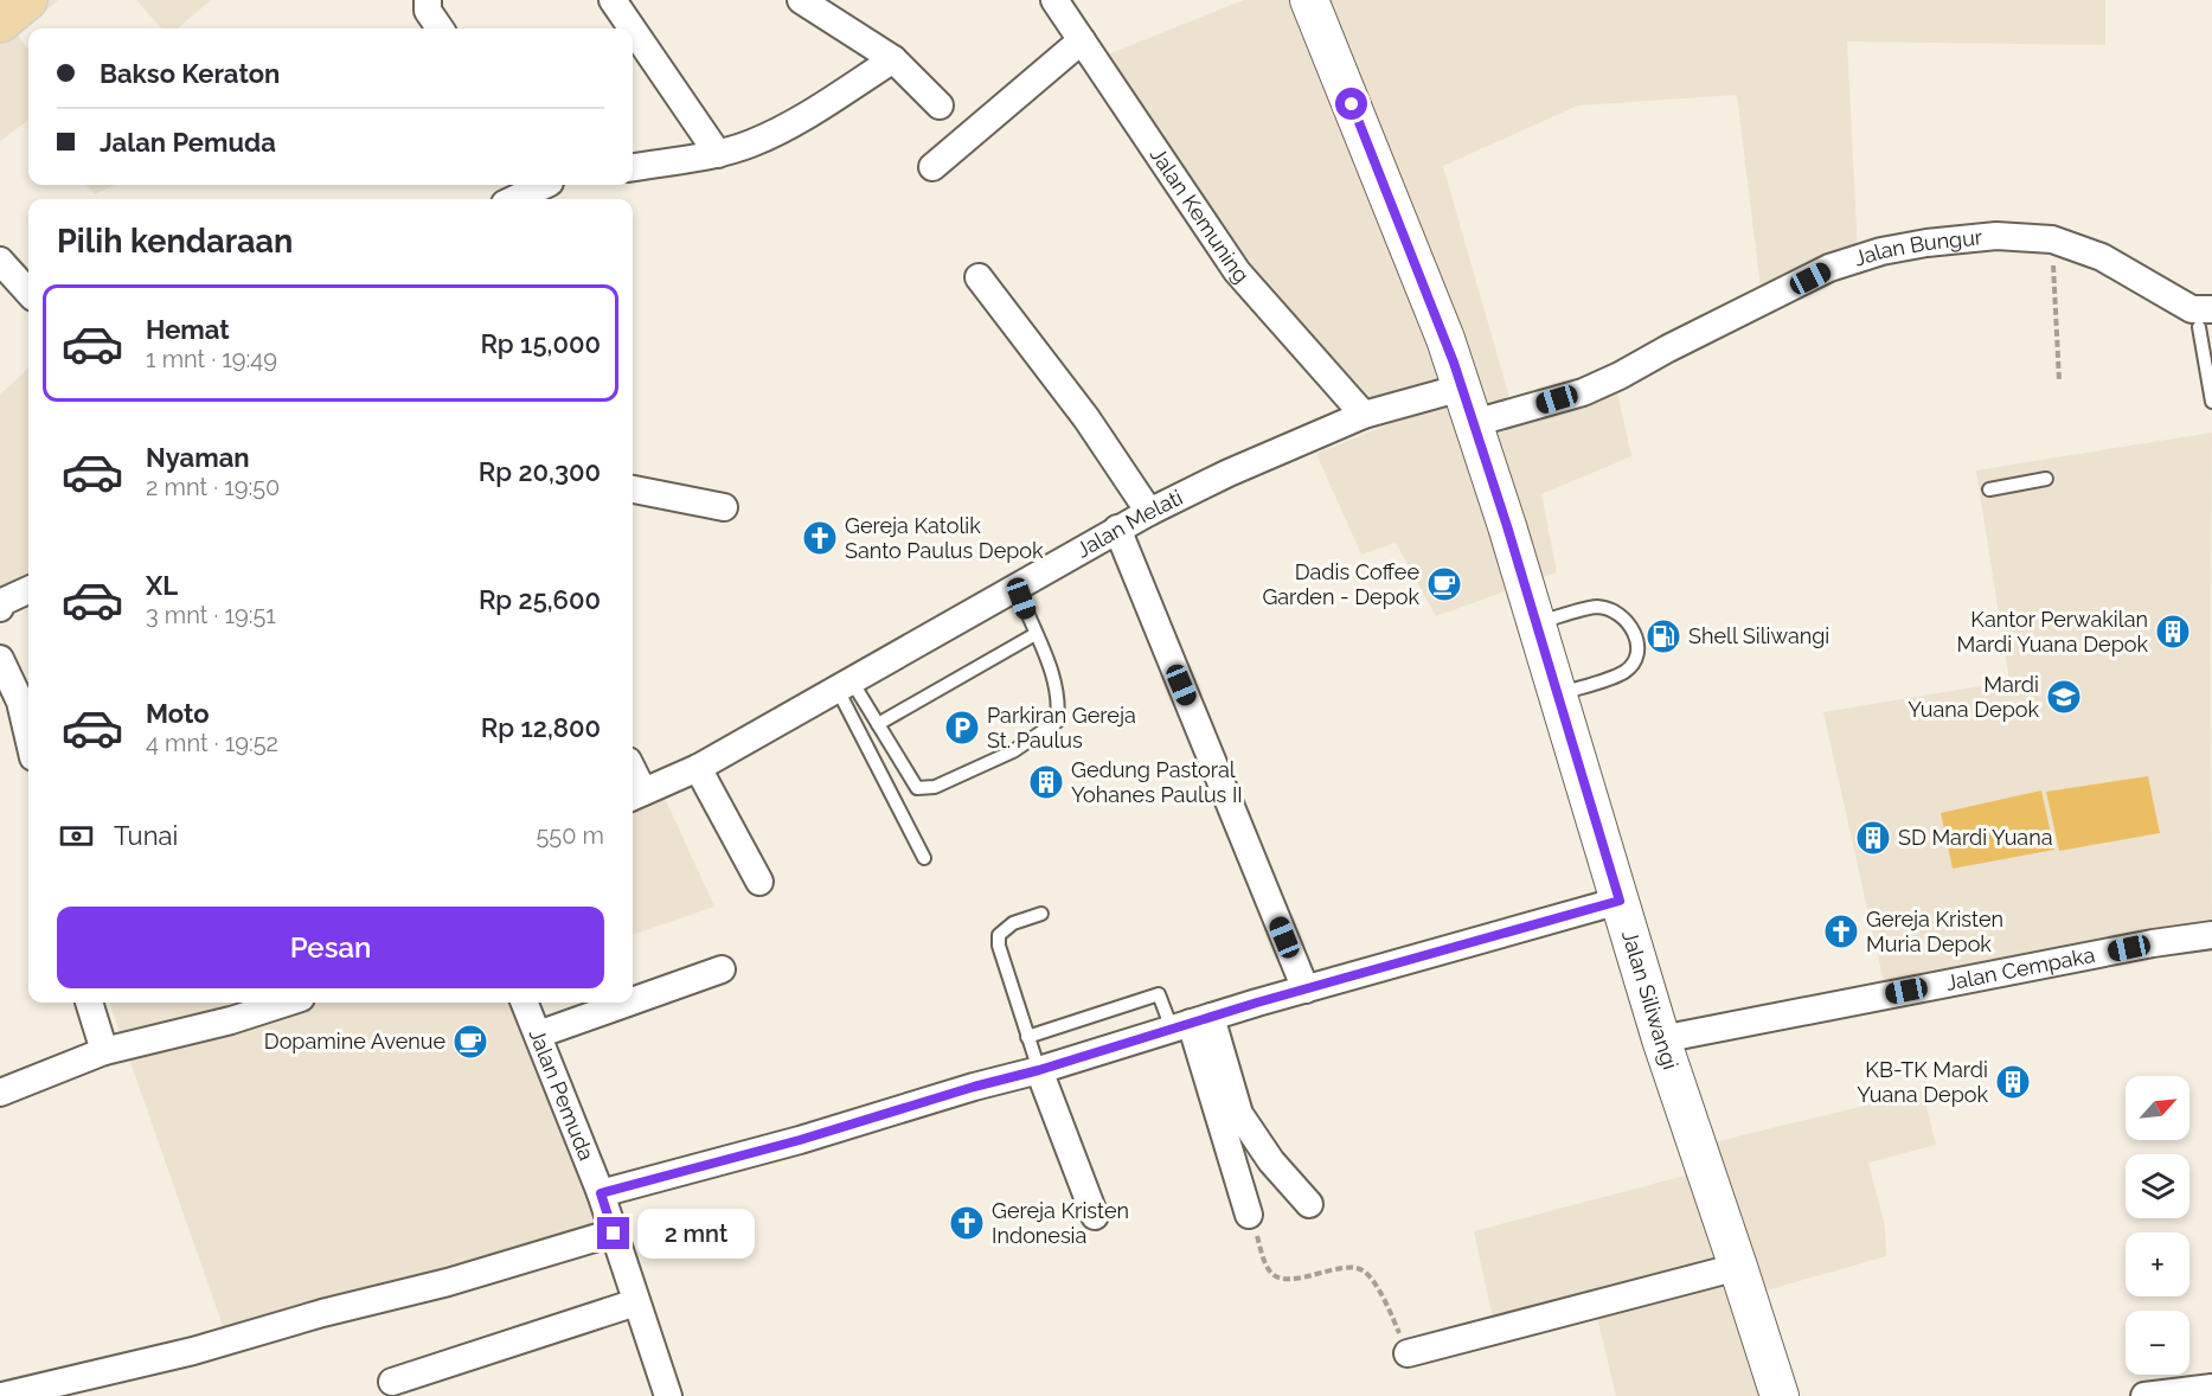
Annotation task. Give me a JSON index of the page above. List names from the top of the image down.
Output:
{
  "streets": {
    "main road": ["Jalan Siliwangi"],
    "street": [
      "Jalan Kemuning",
      "Jalan Bungur",
      "Jalan Melati",
      "Jalan Cempaka",
      "Jalan Pemuda"
    ]
  },
  "crossings": [
    ["Jalan Kemuning", "Jalan Melati"],
    ["Jalan Bungur", "Jalan Siliwangi"],
    ["Jalan Melati", "Jalan Siliwangi"],
    ["Jalan Cempaka", "Jalan Siliwangi"]
  ],
  "places": {
    "church": ["Gereja Katolik Santo Paulus Depok", "Gereja Kristen Muria Depok", "Gereja Kristen Indonesia"],
    "cafe": ["Dadis Coffee Garden - Depok", "Dopamine Avenue"],
    "building": [
      "Kantor Perwakilan Mardi Yuana Depok",
      "Gedung Pastoral Yohanes Paulus II",
      "SD Mardi Yuana",
      "KB-TK Mardi Yuana Depok"
    ],
    "fuel station": ["Shell Siliwangi"],
    "school or university": ["Mardi Yuana Depok"],
    "parking": ["Parkiran Gereja St. Paulus"]
  },
  "north": "top right",
  "page": {
    "banner": ["Bakso Keraton", "Jalan Pemuda"],
    "heading": "Pilih kendaraan",
    "list": [
      {
        "name": "Hemat",
        "note": "1 mnt · 19:49",
        "value": "Rp 15,000"
      },
      {
        "name": "Nyaman",
        "note": "2 mnt · 19:50",
        "value": "Rp 20,300"
      },
      {
        "name": "XL",
        "note": "3 mnt · 19:51",
        "value": "Rp 25,600"
      },
      {
        "name": "Moto",
        "note": "4 mnt · 19:52",
        "value": "Rp 12,800"
      }
    ],
    "pay": ["Tunai", "550 m"],
    "buttons": "Pesan",
    "map_buttons": ["+", "−"],
    "bubble": "2 mnt"
  }
}
